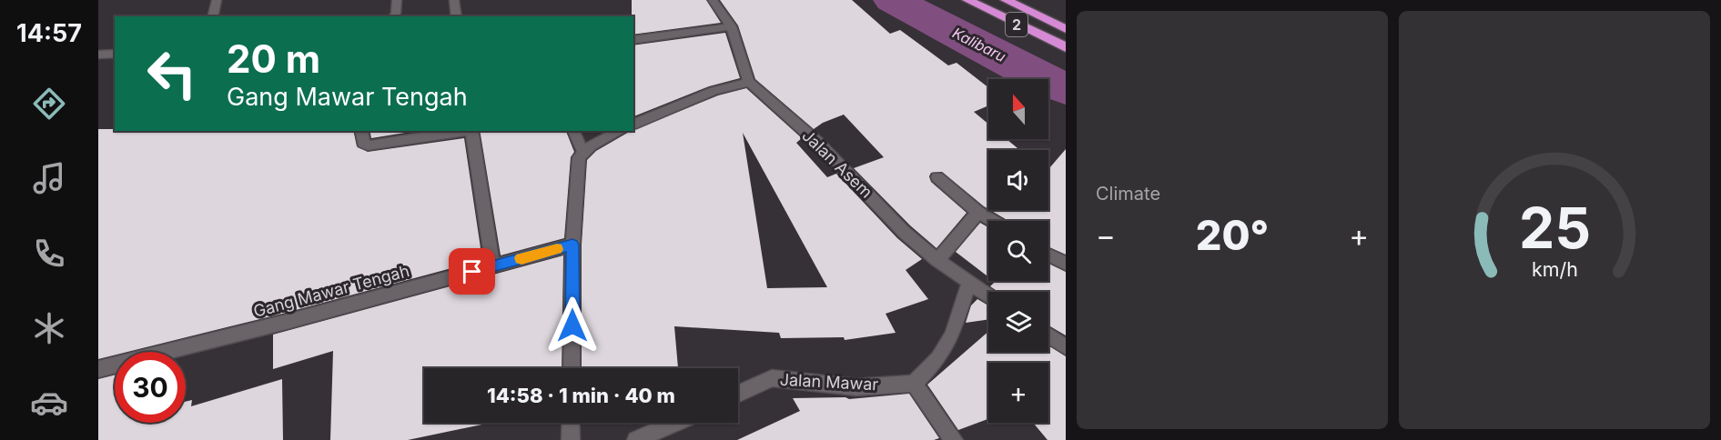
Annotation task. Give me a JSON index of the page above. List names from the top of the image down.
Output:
{
  "streets": {
    "highway": ["2"],
    "street": ["Jalan Asem", "Gang Mawar Tengah", "Jalan Mawar"]
  },
  "water": ["Kalibaru"],
  "north": "top",
  "page": {
    "tabs": "14:57",
    "tile": "Climate",
    "turn": ["20 m", "Gang Mawar Tengah"],
    "map_buttons": "+",
    "heat": ["−", "20°", "+"],
    "limit": "30",
    "trip": "14:58 · 1 min · 40 m",
    "gauge": ["25", "km/h"]
  }
}
